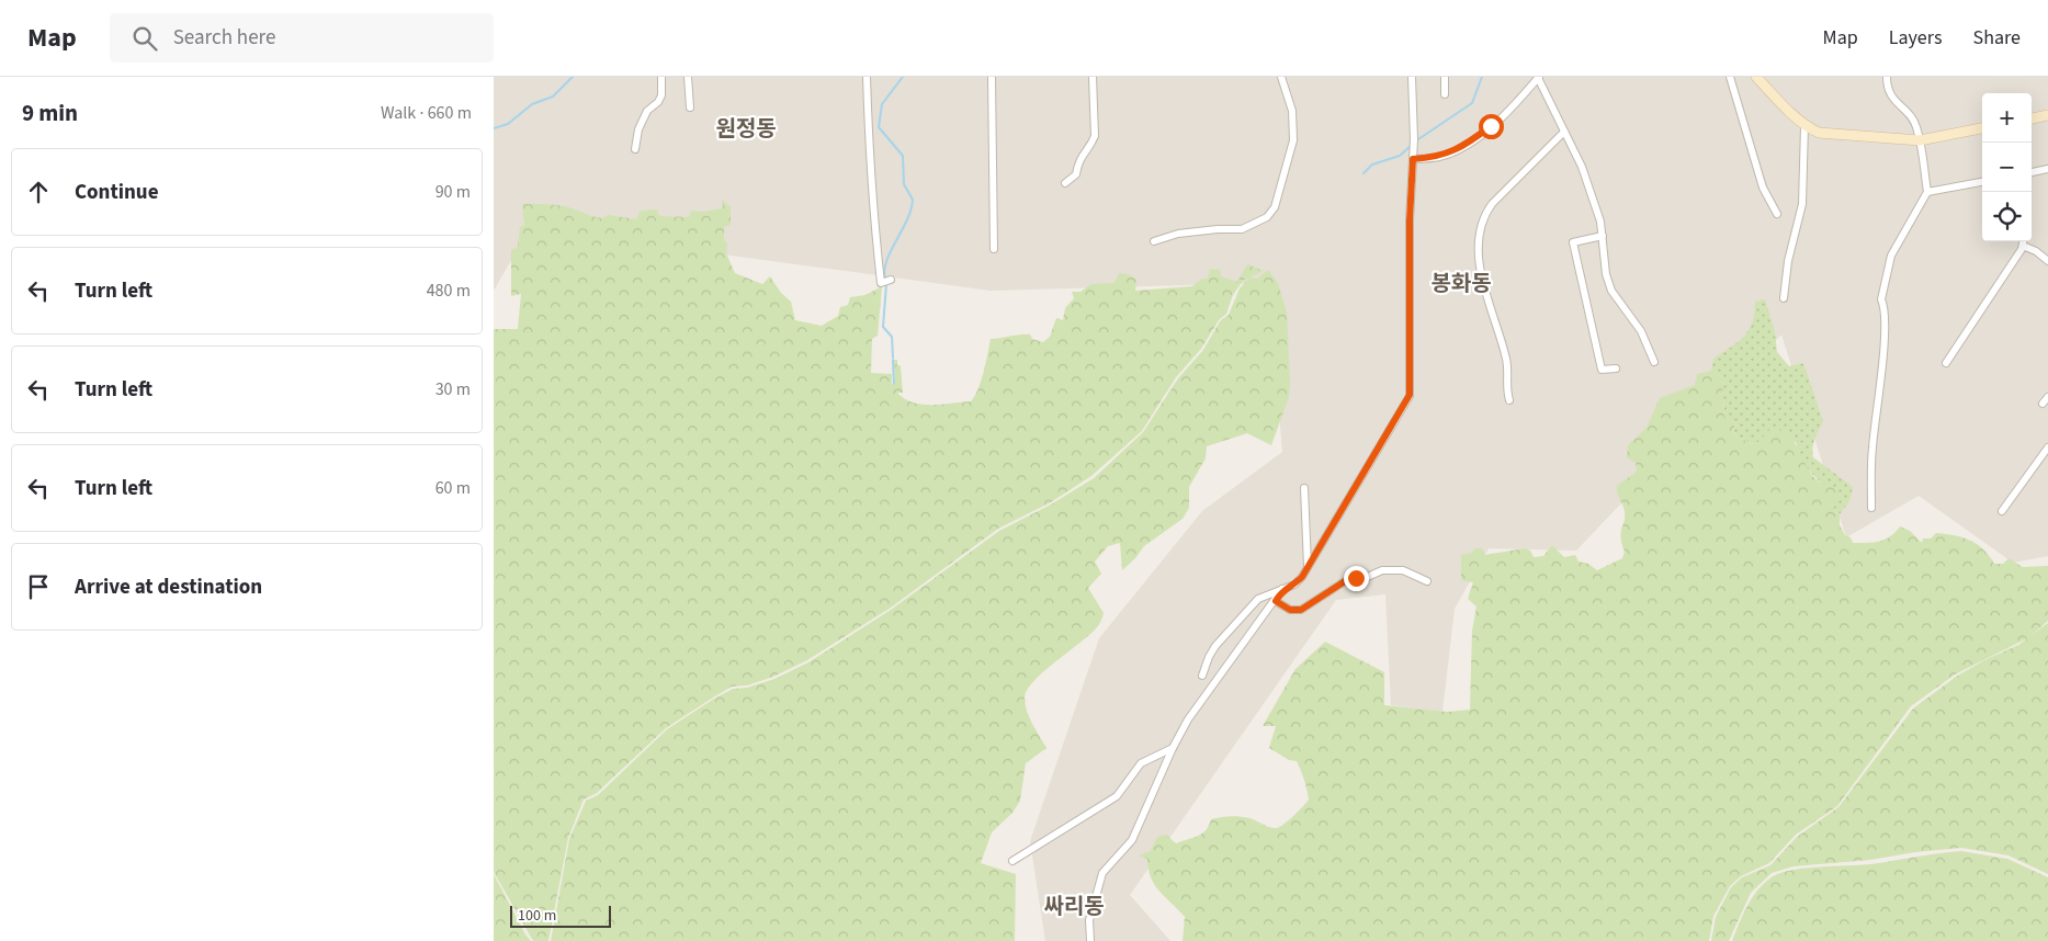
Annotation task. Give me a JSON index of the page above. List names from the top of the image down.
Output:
{
  "districts": ["원정동", "봉화동", "싸리동"],
  "scale_bar": "100 m",
  "page": {
    "header": "Map",
    "search": "Search here",
    "nav": ["Map", "Layers", "Share"],
    "heading": ["9 min", "Walk · 660 m"],
    "map_buttons": ["+", "−"],
    "list": [
      ["Continue", "90 m"],
      ["Turn left", "480 m"],
      ["Turn left", "30 m"],
      ["Turn left", "60 m"],
      "Arrive at destination"
    ],
    "scale": "100 m"
  }
}
